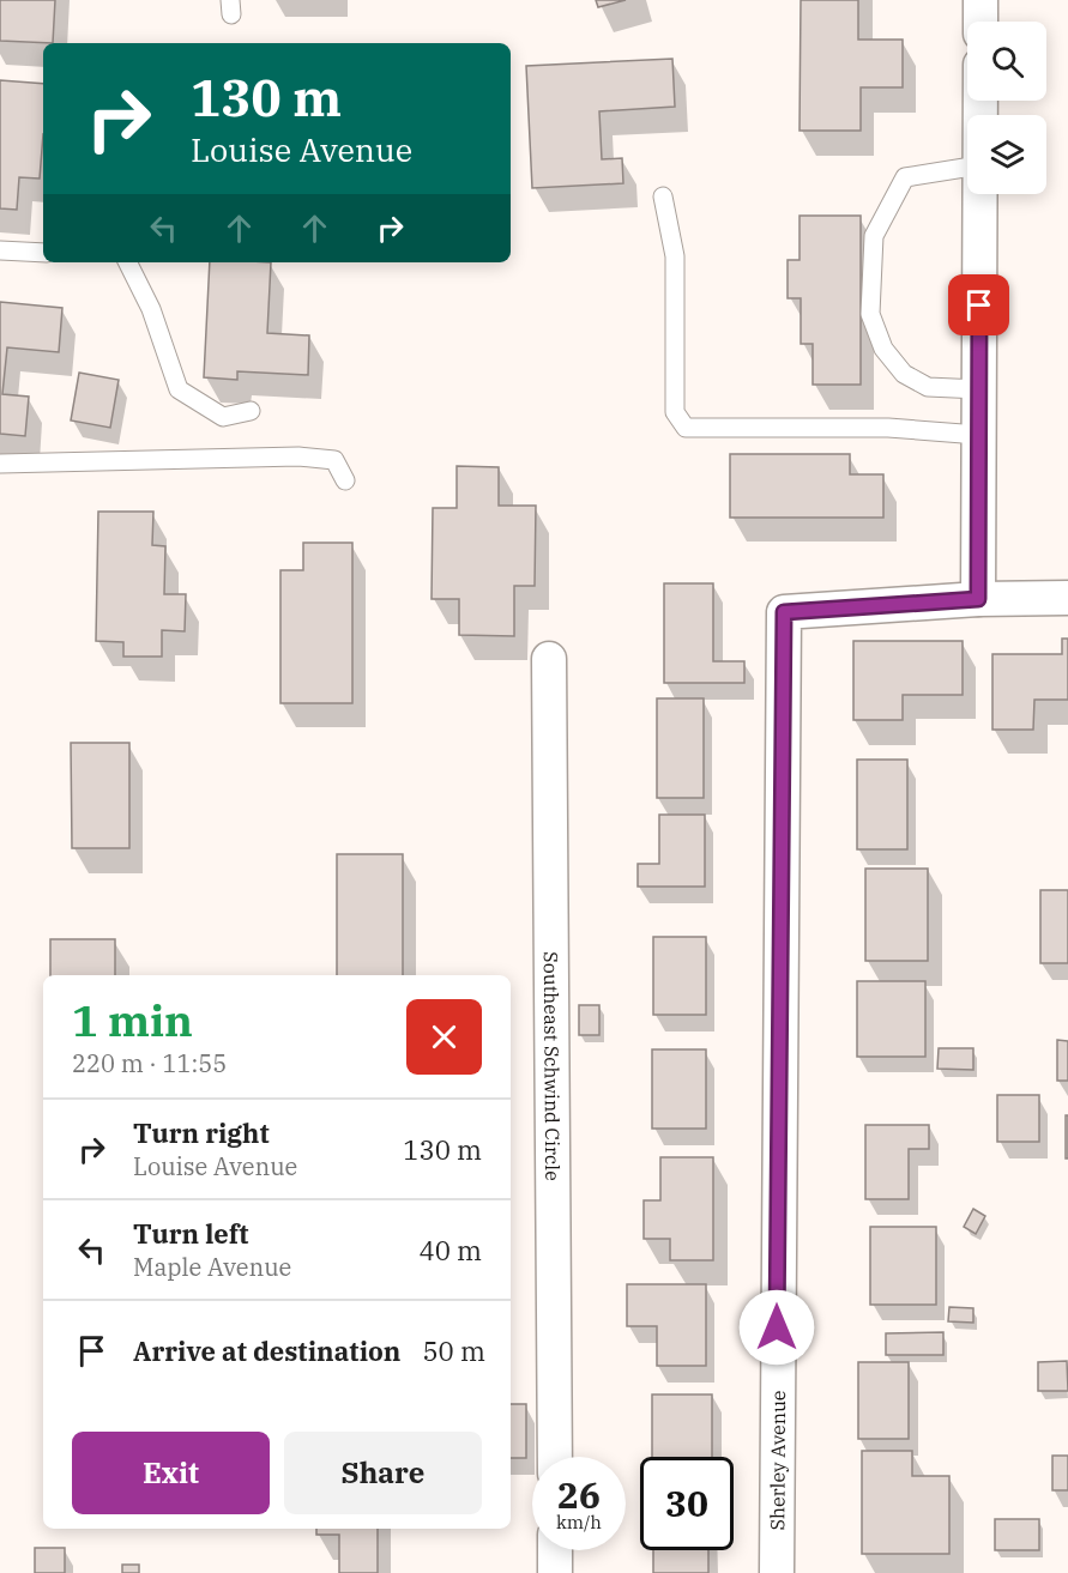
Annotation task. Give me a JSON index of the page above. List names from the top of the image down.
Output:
{
  "streets": {
    "street": ["Southeast Schwind Circle", "Sherley Avenue"]
  },
  "page": {
    "turn": ["130 m", "Louise Avenue"],
    "heading": ["1 min", "220 m · 11:55"],
    "list": [
      {
        "name": "Turn right",
        "note": "Louise Avenue",
        "value": "130 m"
      },
      {
        "name": "Turn left",
        "note": "Maple Avenue",
        "value": "40 m"
      },
      {
        "name": "Arrive at destination",
        "value": "50 m"
      }
    ],
    "buttons": ["Exit", "Share"],
    "speed": "26 km/h",
    "limit": "30"
  }
}
